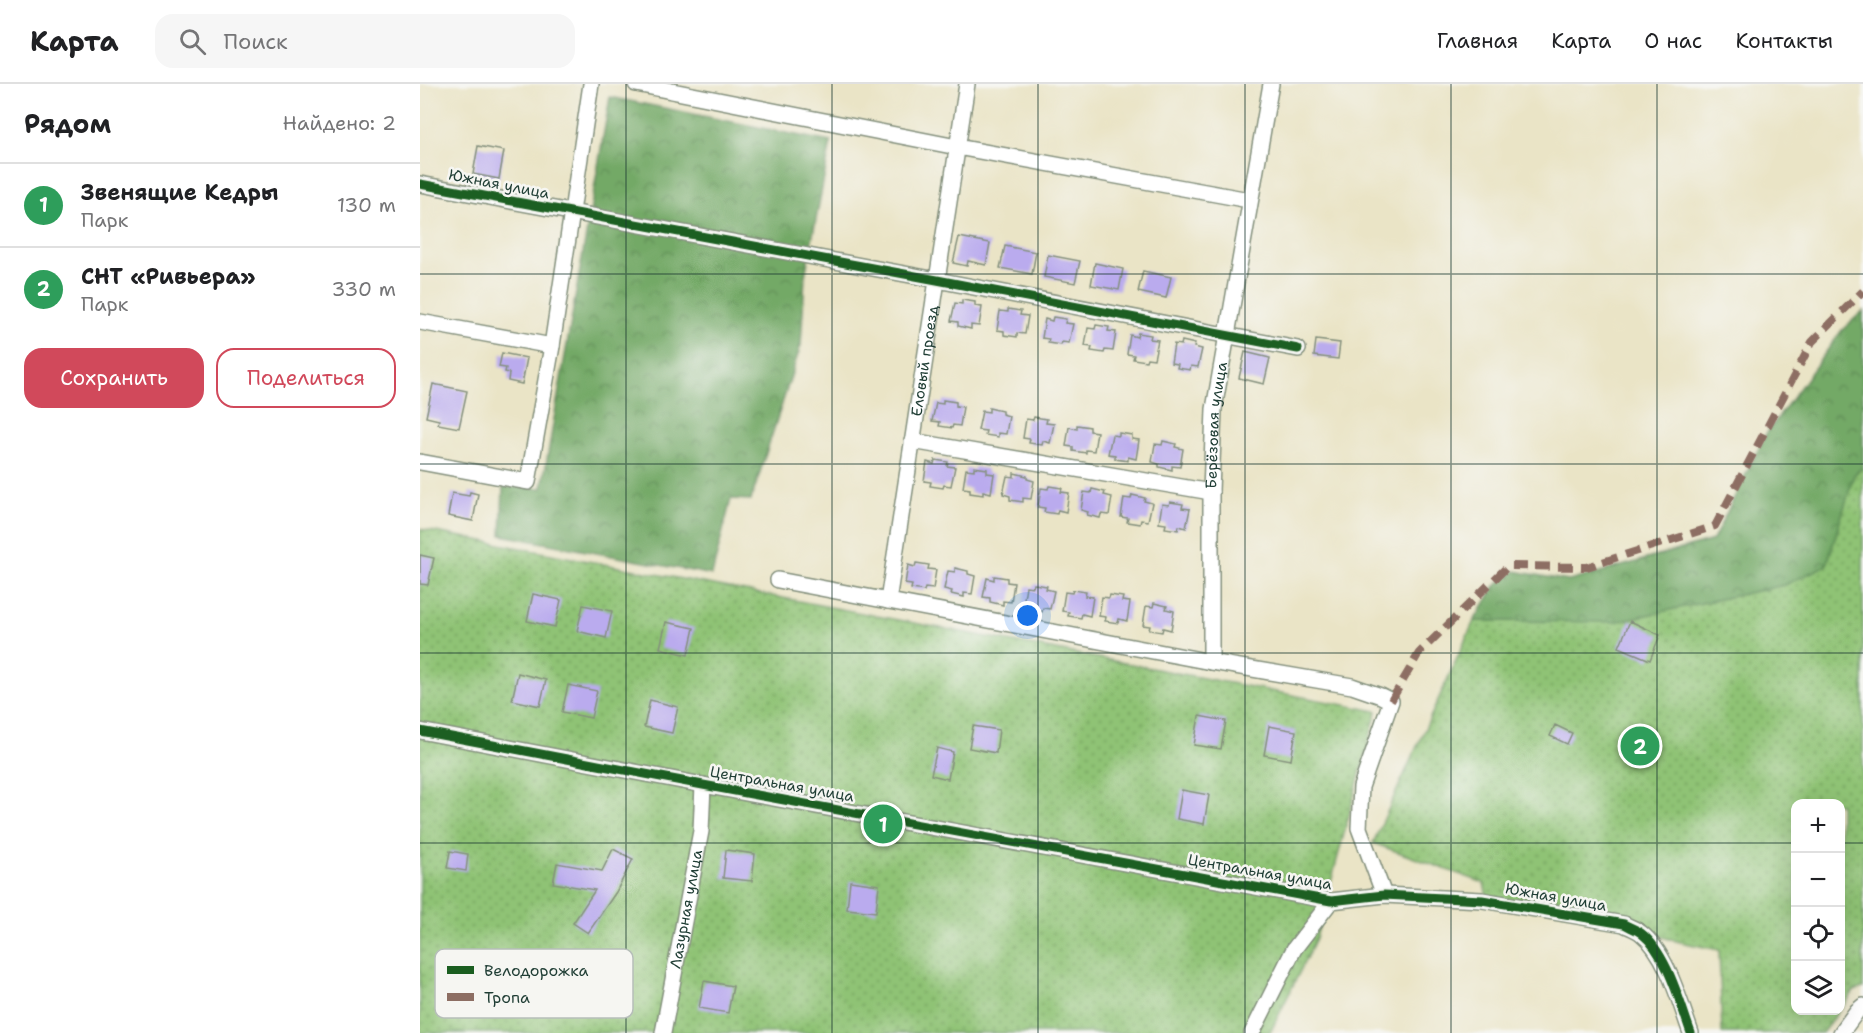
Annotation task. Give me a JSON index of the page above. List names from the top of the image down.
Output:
{
  "streets": {
    "street": [
      "Южная улица",
      "Еловый проезд",
      "Берёзовая улица",
      "Центральная улица",
      "Лазурная улица"
    ]
  },
  "crossings": [
    ["Южная улица", "Еловый проезд"],
    ["Южная улица", "Берёзовая улица"],
    ["Южная улица", "Центральная улица"],
    ["Центральная улица", "Лазурная улица"]
  ],
  "legend": ["Велодорожка", "Тропа"],
  "page": {
    "header": "Карта",
    "search": "Поиск",
    "nav": [
      "Главная",
      "Карта",
      "О нас",
      "Контакты"
    ],
    "heading": ["Рядом", "Найдено: 2"],
    "list": [
      {
        "mark": "1",
        "name": "Звенящие Кедры",
        "note": "Парк",
        "value": "130 m"
      },
      {
        "mark": "2",
        "name": "СНТ «Ривьера»",
        "note": "Парк",
        "value": "330 m"
      }
    ],
    "buttons": ["Сохранить", "Поделиться"],
    "pins": ["2", "1"],
    "map_buttons": ["+", "−"]
  }
}
